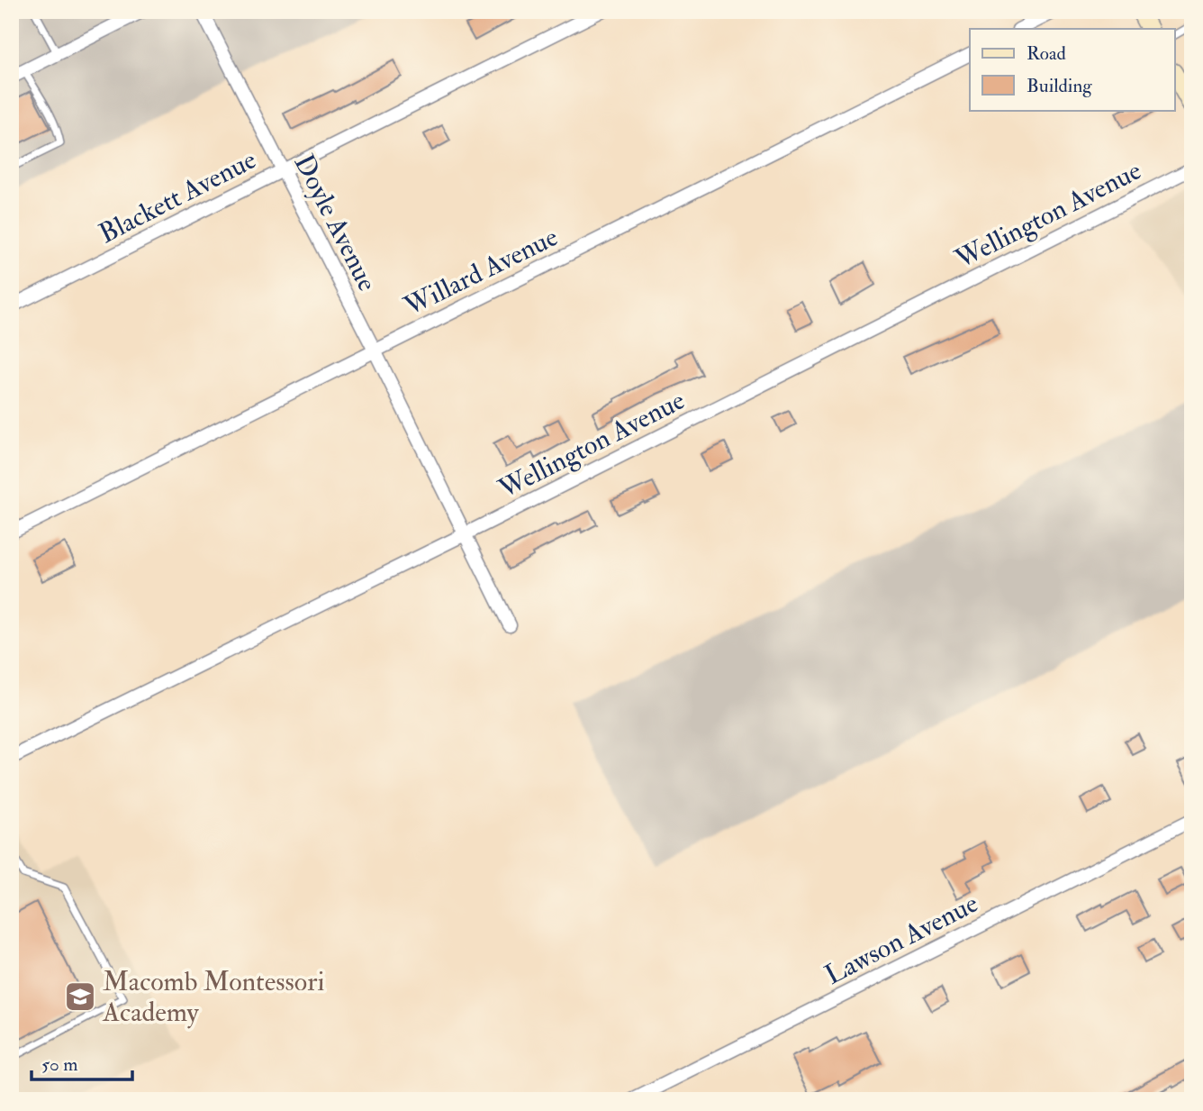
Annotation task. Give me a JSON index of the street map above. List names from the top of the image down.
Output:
{
  "streets": {
    "street": [
      "Blackett Avenue",
      "Wellington Avenue",
      "Doyle Avenue",
      "Willard Avenue",
      "Lawson Avenue"
    ]
  },
  "crossings": [
    ["Blackett Avenue", "Doyle Avenue"],
    ["Wellington Avenue", "Doyle Avenue"],
    ["Doyle Avenue", "Willard Avenue"]
  ],
  "places": {
    "school or university": ["Macomb Montessori Academy"]
  },
  "legend": ["Road", "Building"],
  "scale_bar": "50 m"
}
